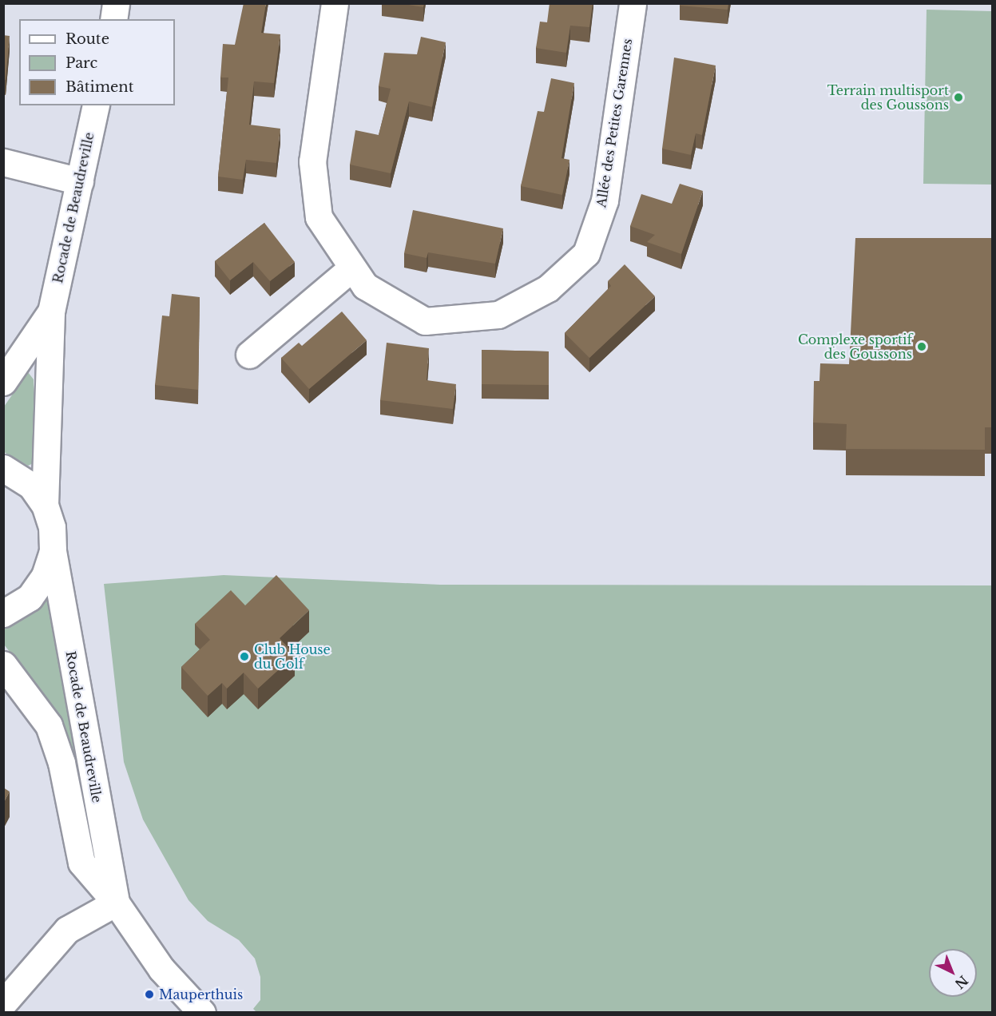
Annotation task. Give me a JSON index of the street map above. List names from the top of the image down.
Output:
{
  "streets": {
    "street": ["Allée des Petites Garennes", "Rocade de Beaudreville"]
  },
  "places": [
    "Terrain multisport des Goussons",
    "Complexe sportif des Goussons",
    "Club House du Golf",
    "Mauperthuis"
  ],
  "legend": ["Route", "Parc", "Bâtiment"],
  "north": "bottom right"
}
